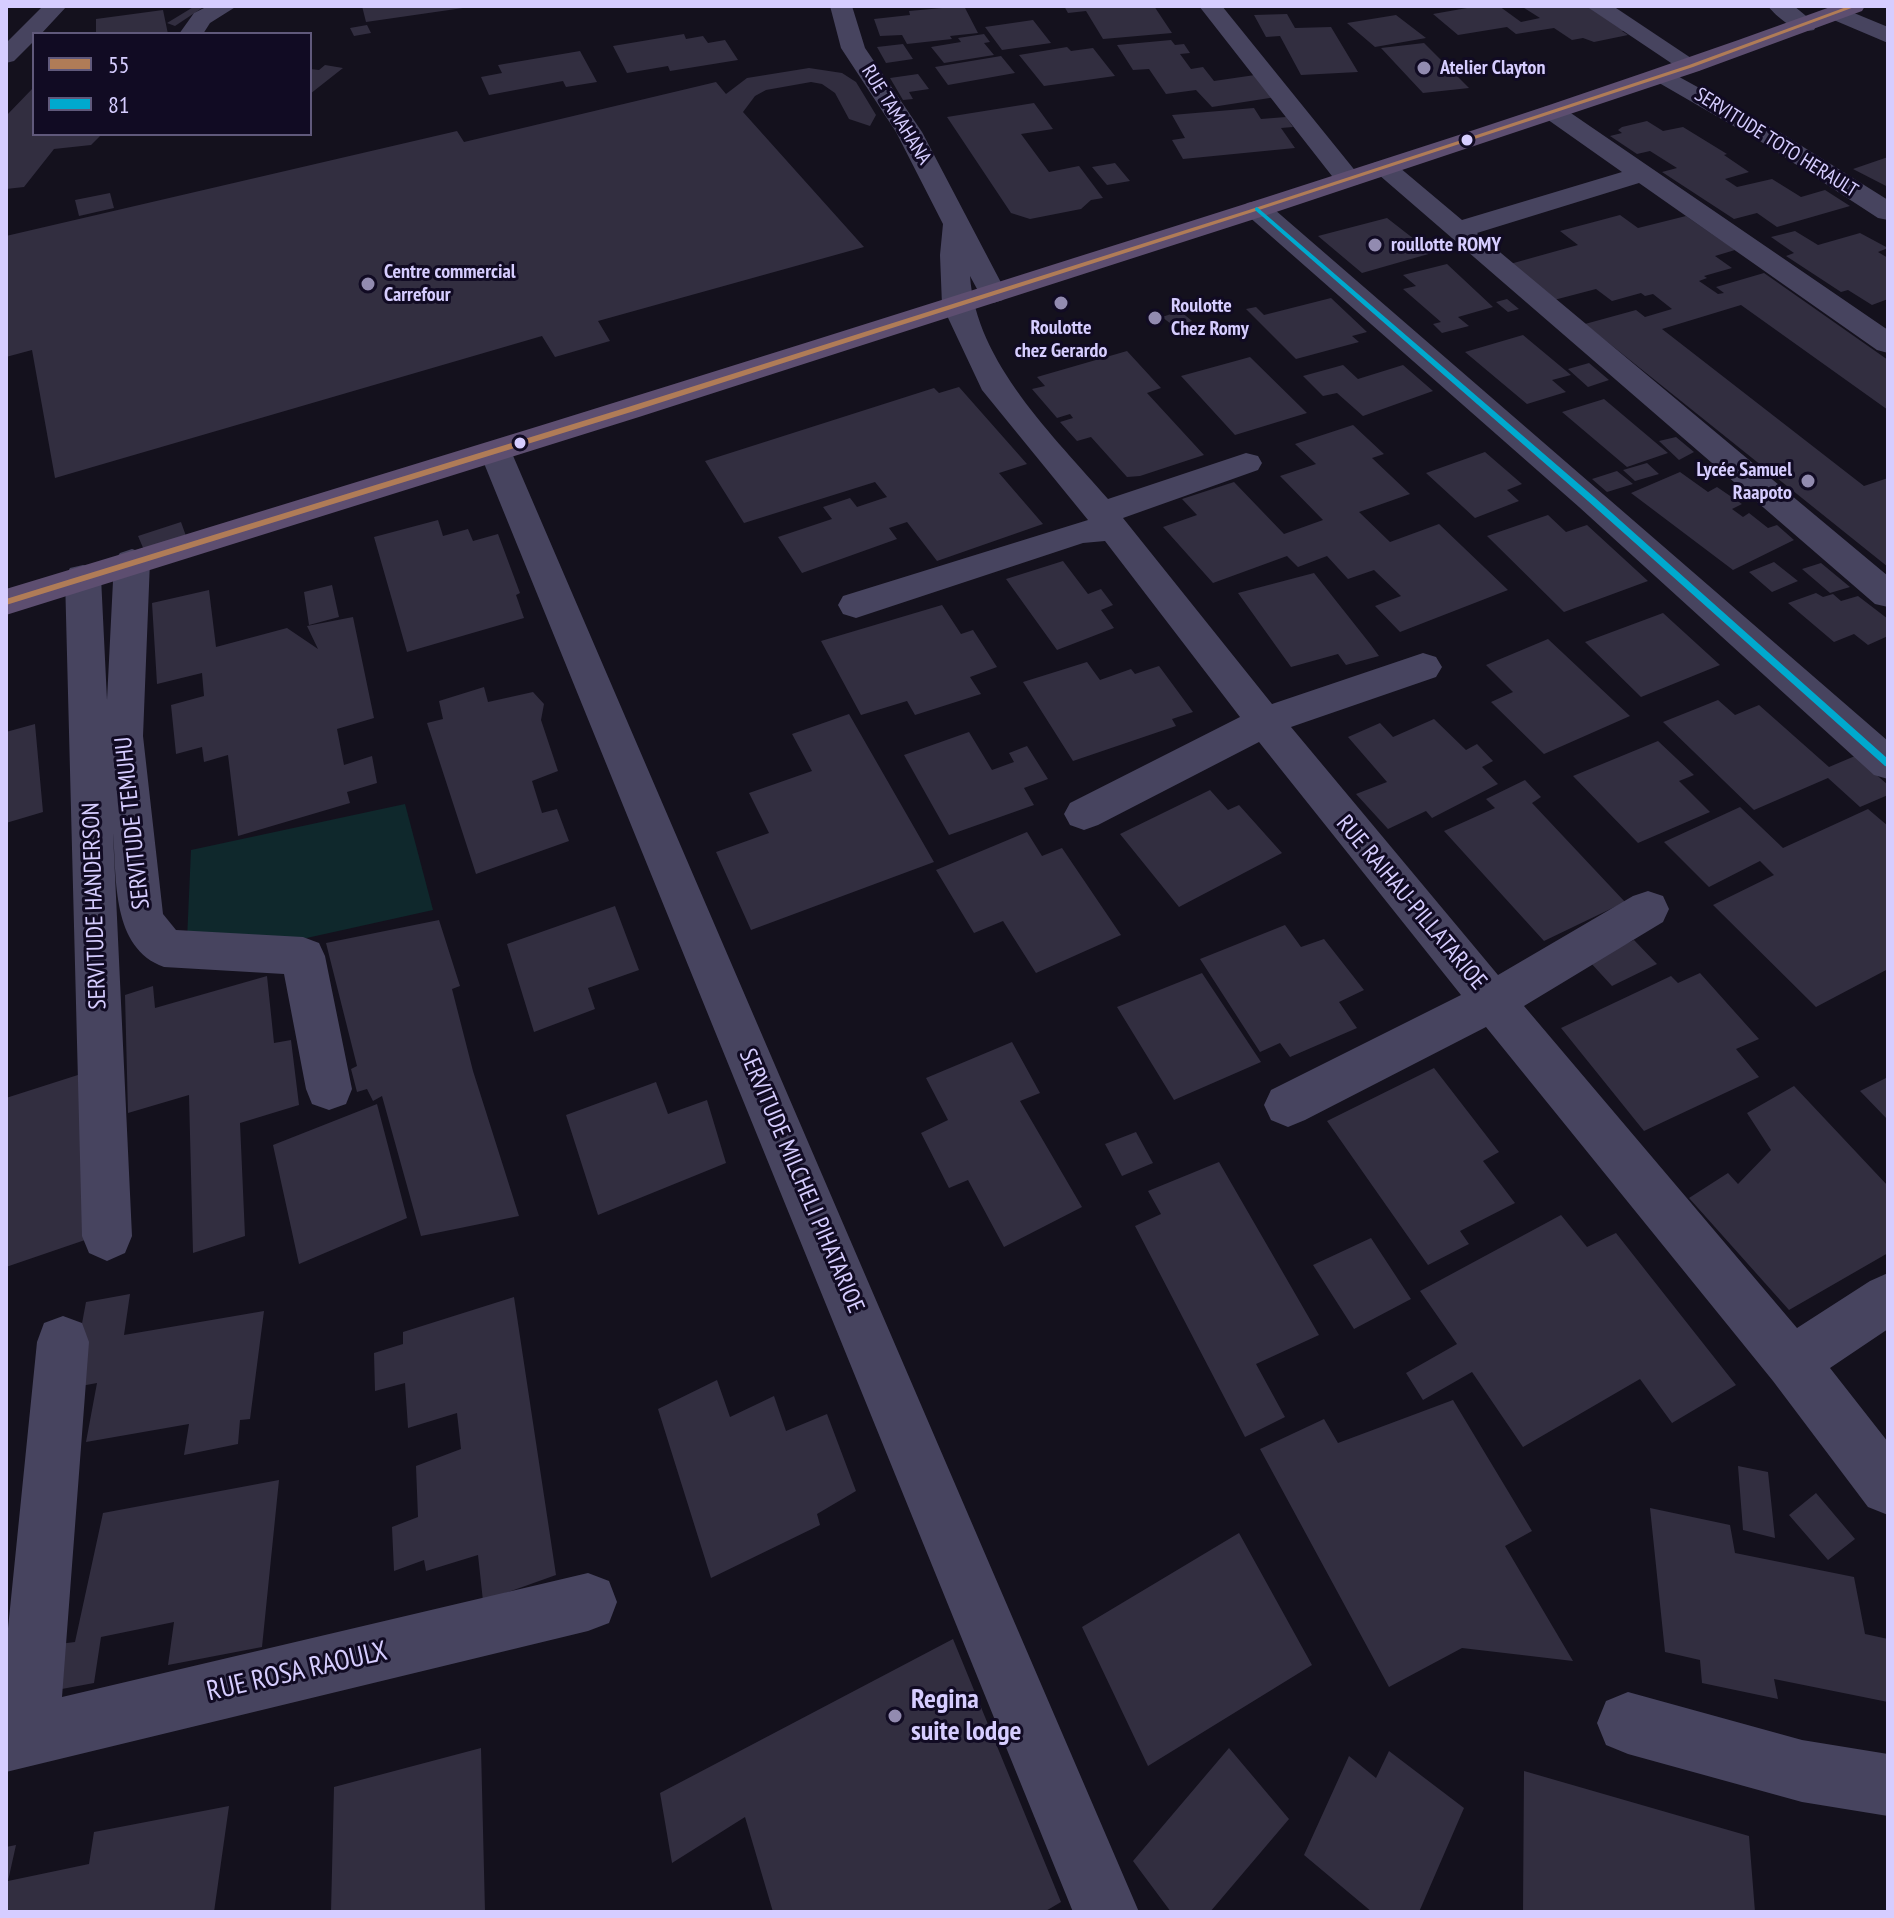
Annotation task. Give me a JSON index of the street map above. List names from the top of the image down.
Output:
{
  "streets": {
    "street": [
      "RUE TAMAHANA",
      "SERVITUDE TOTO HERAULT",
      "SERVITUDE TEMUHU",
      "RUE RAIHAU-PILLATARIOE",
      "SERVITUDE HANDERSON",
      "SERVITUDE MILCHELI PIHATARIOE",
      "RUE ROSA RAOULX"
    ]
  },
  "crossings": [
    ["RUE TAMAHANA", "RUE RAIHAU-PILLATARIOE"]
  ],
  "places": [
    "Atelier Clayton",
    "roullotte ROMY",
    "Centre commercial Carrefour",
    "Roulotte chez Gerardo",
    "Roulotte Chez Romy",
    "Lycée Samuel Raapoto",
    "Regina suite lodge"
  ],
  "lines": ["transit line 55", "transit line 81"],
  "legend": ["55", "81"]
}
